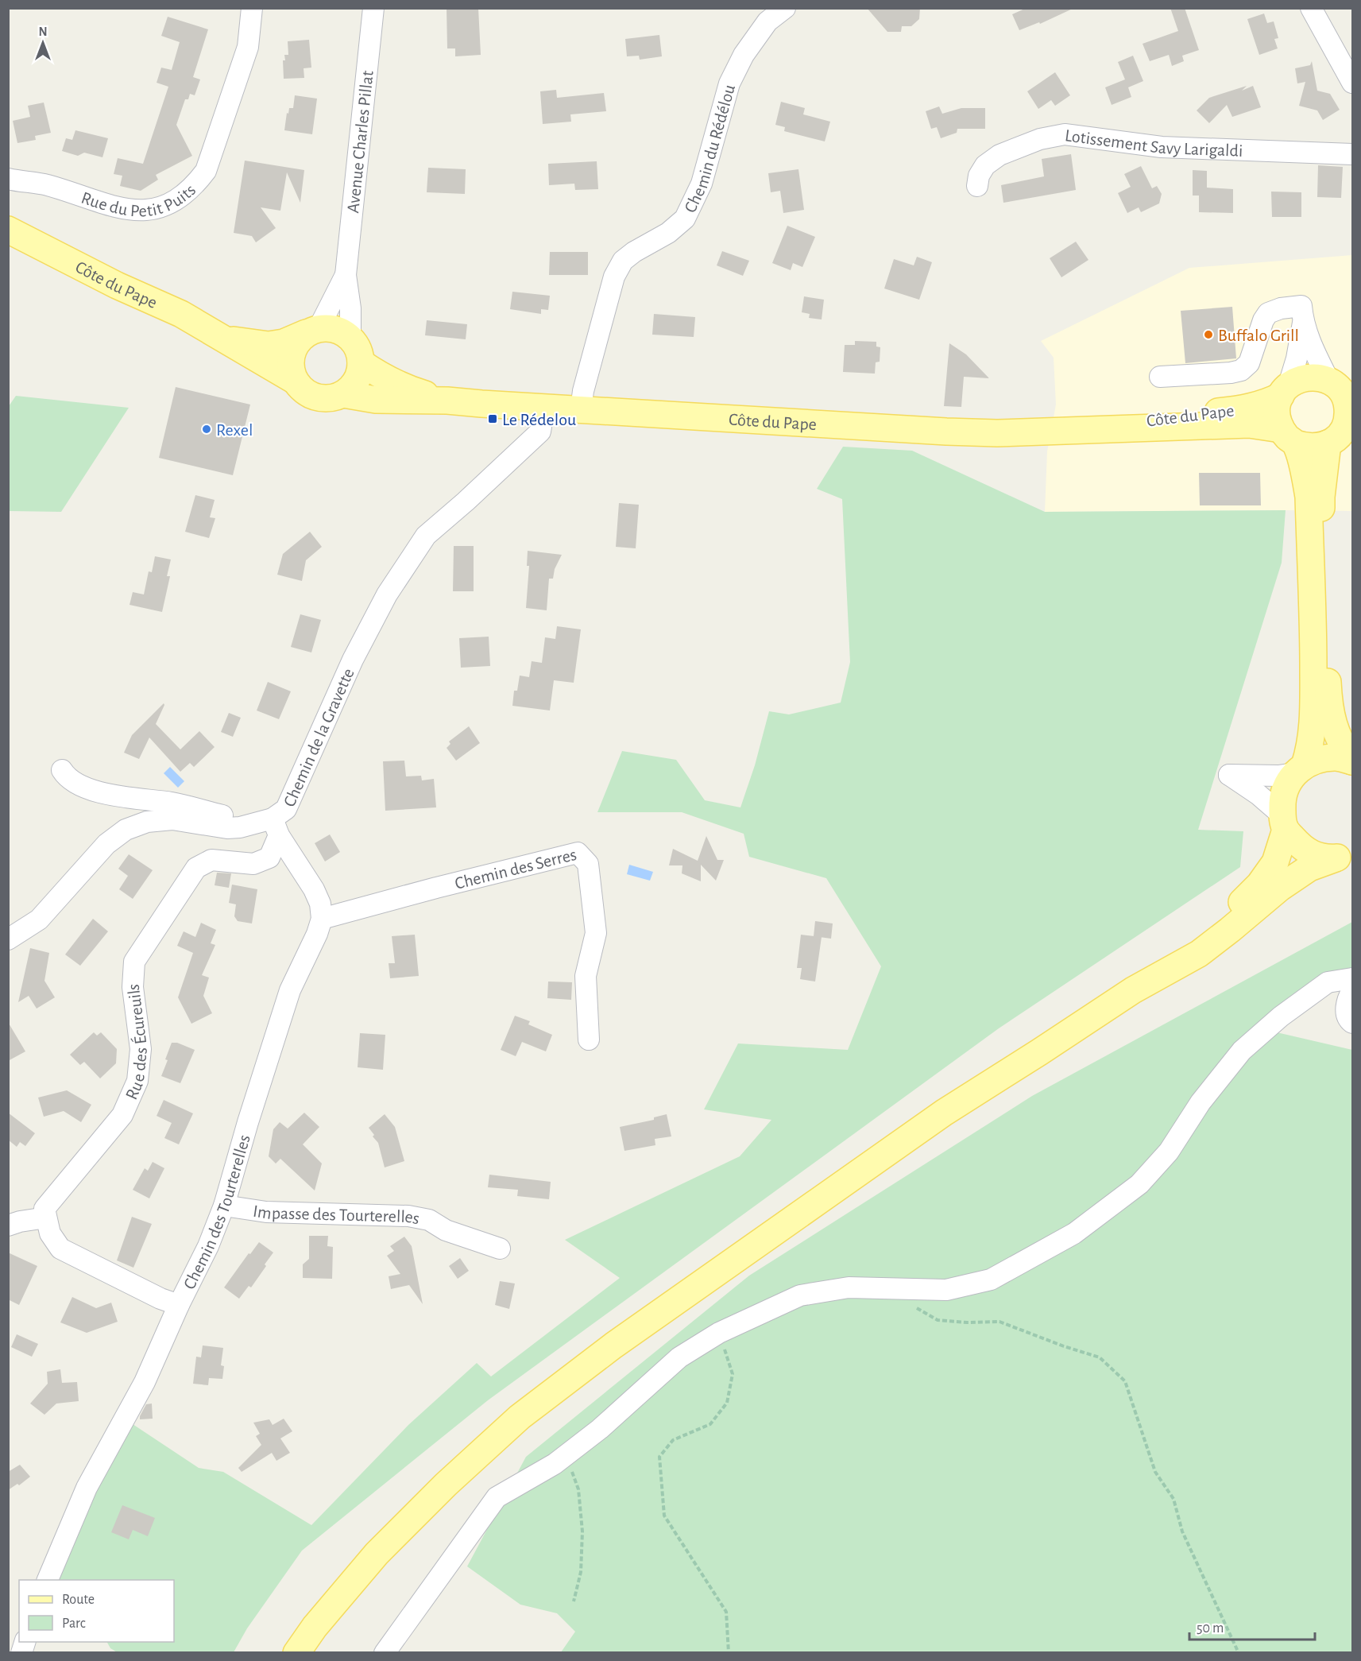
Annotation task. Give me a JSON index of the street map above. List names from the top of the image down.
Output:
{
  "streets": {
    "main road": ["Côte du Pape"],
    "street": [
      "Avenue Charles Pillat",
      "Lotissement Savy Larigaldi",
      "Chemin du Rédélou",
      "Rue du Petit Puits",
      "Chemin de la Gravette",
      "Chemin des Serres",
      "Rue des Écureuils",
      "Chemin des Tourterelles",
      "Impasse des Tourterelles"
    ]
  },
  "crossings": [
    ["Avenue Charles Pillat", "Côte du Pape"],
    ["Chemin du Rédélou", "Côte du Pape"],
    ["Côte du Pape", "Chemin de la Gravette"],
    ["Chemin de la Gravette", "Rue des Écureuils"],
    ["Chemin des Serres", "Chemin des Tourterelles"],
    ["Chemin des Tourterelles", "Impasse des Tourterelles"]
  ],
  "places": {
    "other": ["Buffalo Grill", "Rexel"],
    "transit": ["Le Rédelou"]
  },
  "legend": ["Route", "Parc"],
  "scale_bar": "50 m",
  "north": "top"
}
